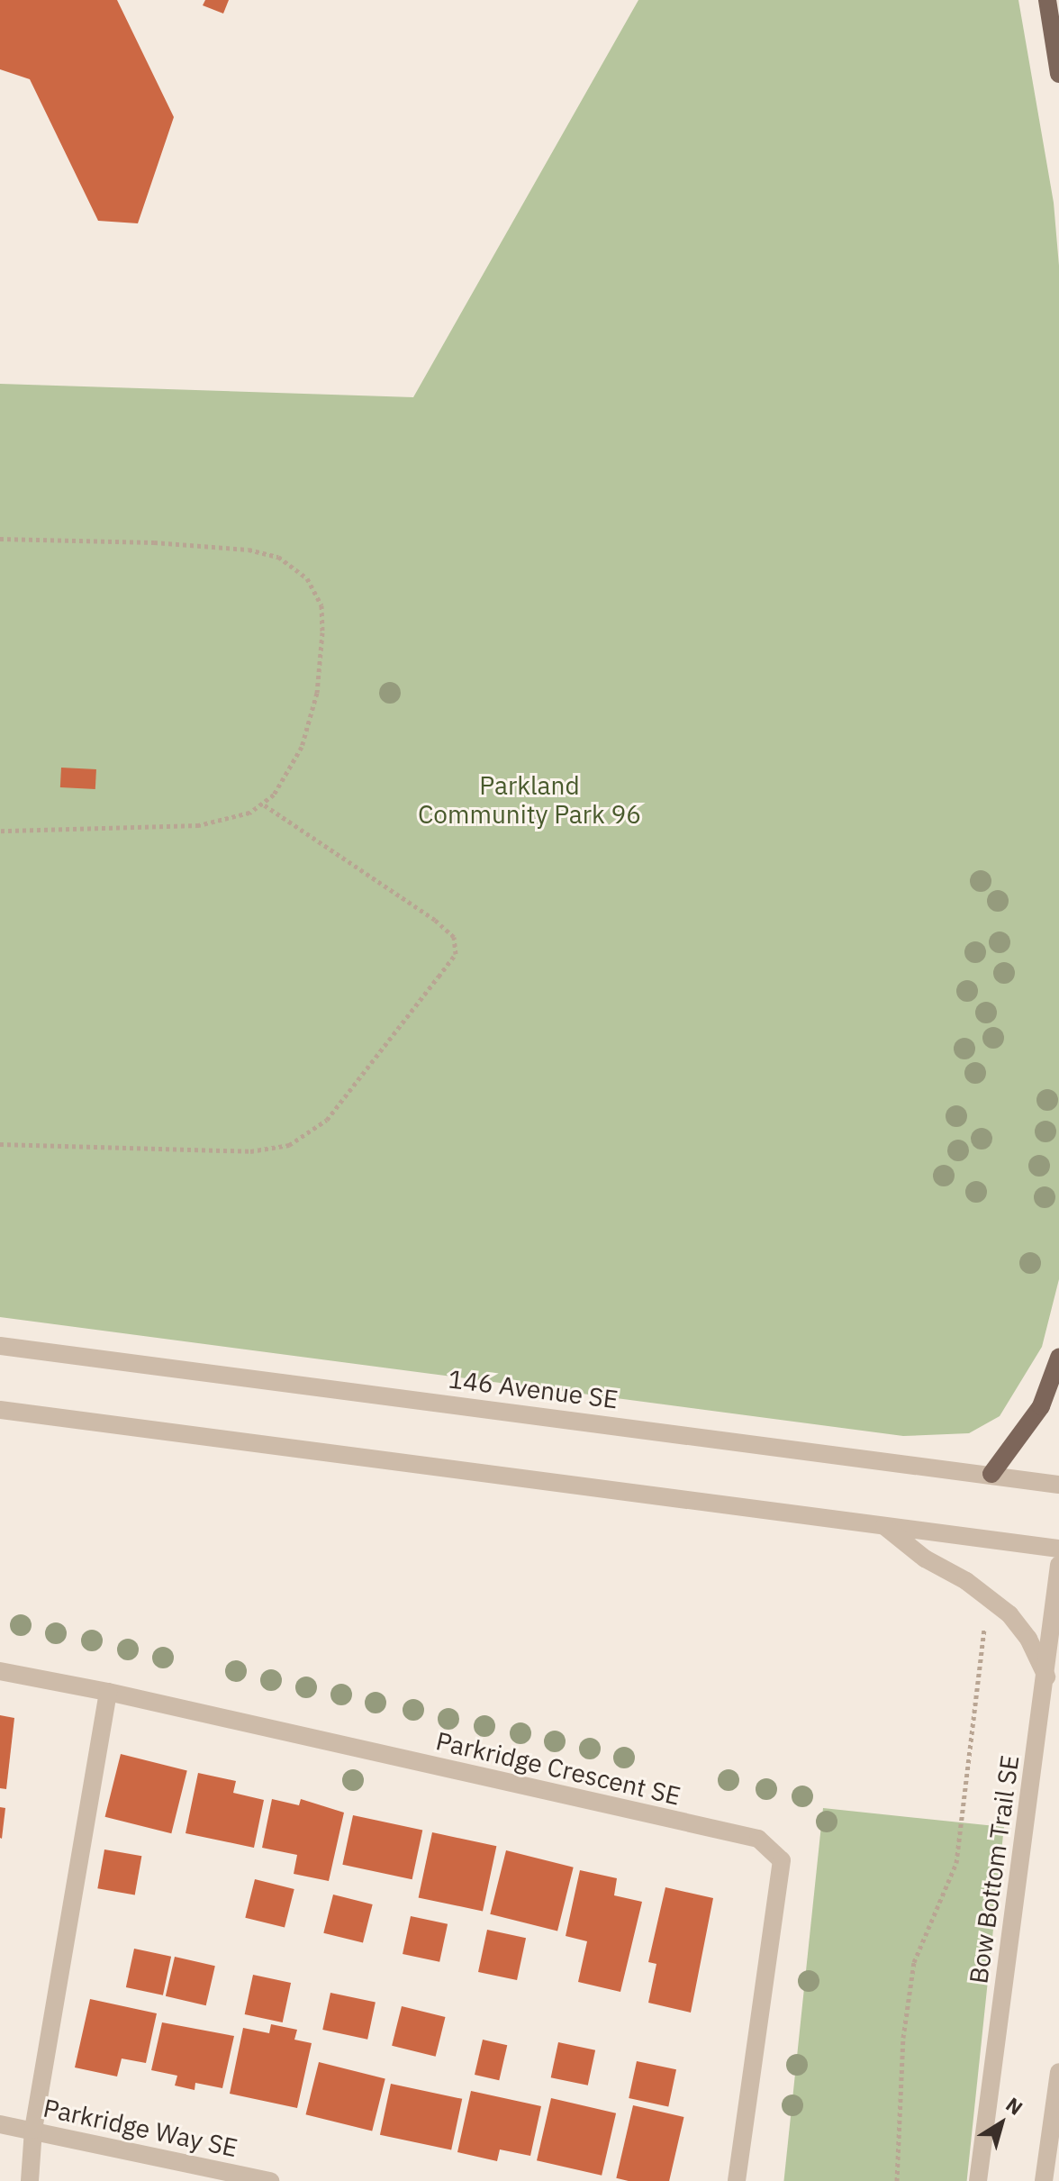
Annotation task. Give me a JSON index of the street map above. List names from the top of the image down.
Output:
{
  "streets": {
    "street": [
      "146 Avenue SE",
      "Parkridge Crescent SE",
      "Bow Bottom Trail SE",
      "Parkridge Way SE"
    ]
  },
  "parks": ["Parkland Community Park 96"],
  "north": "top right"
}
